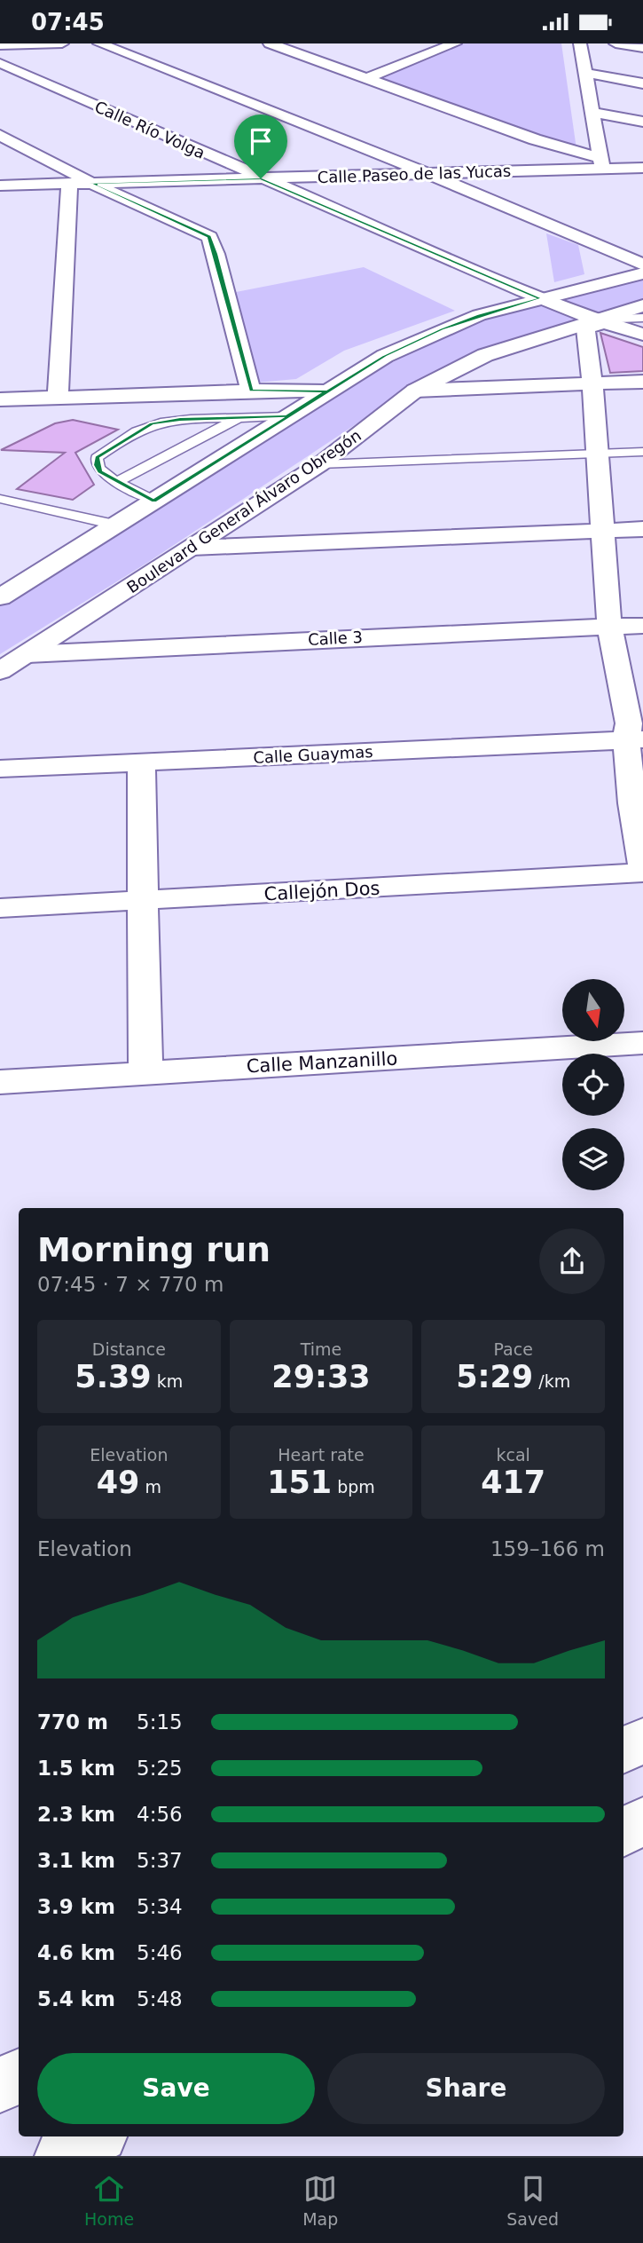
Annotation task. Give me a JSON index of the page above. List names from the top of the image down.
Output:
{
  "streets": {
    "street": [
      "Calle Río Volga",
      "Calle Paseo de las Yucas",
      "Boulevard General Álvaro Obregón",
      "Calle 3",
      "Calle Guaymas",
      "Callejón Dos",
      "Calle Manzanillo"
    ]
  },
  "crossings": [
    ["Calle Río Volga", "Calle Paseo de las Yucas"],
    ["Calle Río Volga", "Boulevard General Álvaro Obregón"],
    ["Boulevard General Álvaro Obregón", "Calle 3"]
  ],
  "north": "bottom",
  "page": {
    "status": "07:45",
    "heading": ["Morning run", "07:45 · 7 × 770 m"],
    "stats": [
      ["Distance", "5.39 km"],
      ["Time", "29:33"],
      ["Pace", "5:29 /km"],
      ["Elevation", "49 m"],
      ["Heart rate", "151 bpm"],
      ["kcal", "417"]
    ],
    "chart": ["Elevation", "159–166 m"],
    "list": [
      {
        "name": "770 m",
        "note": "5:15"
      },
      {
        "name": "1.5 km",
        "note": "5:25"
      },
      {
        "name": "2.3 km",
        "note": "4:56"
      },
      {
        "name": "3.1 km",
        "note": "5:37"
      },
      {
        "name": "3.9 km",
        "note": "5:34"
      },
      {
        "name": "4.6 km",
        "note": "5:46"
      },
      {
        "name": "5.4 km",
        "note": "5:48"
      }
    ],
    "buttons": ["Save", "Share"],
    "tabs": ["Home", "Map", "Saved"]
  }
}
